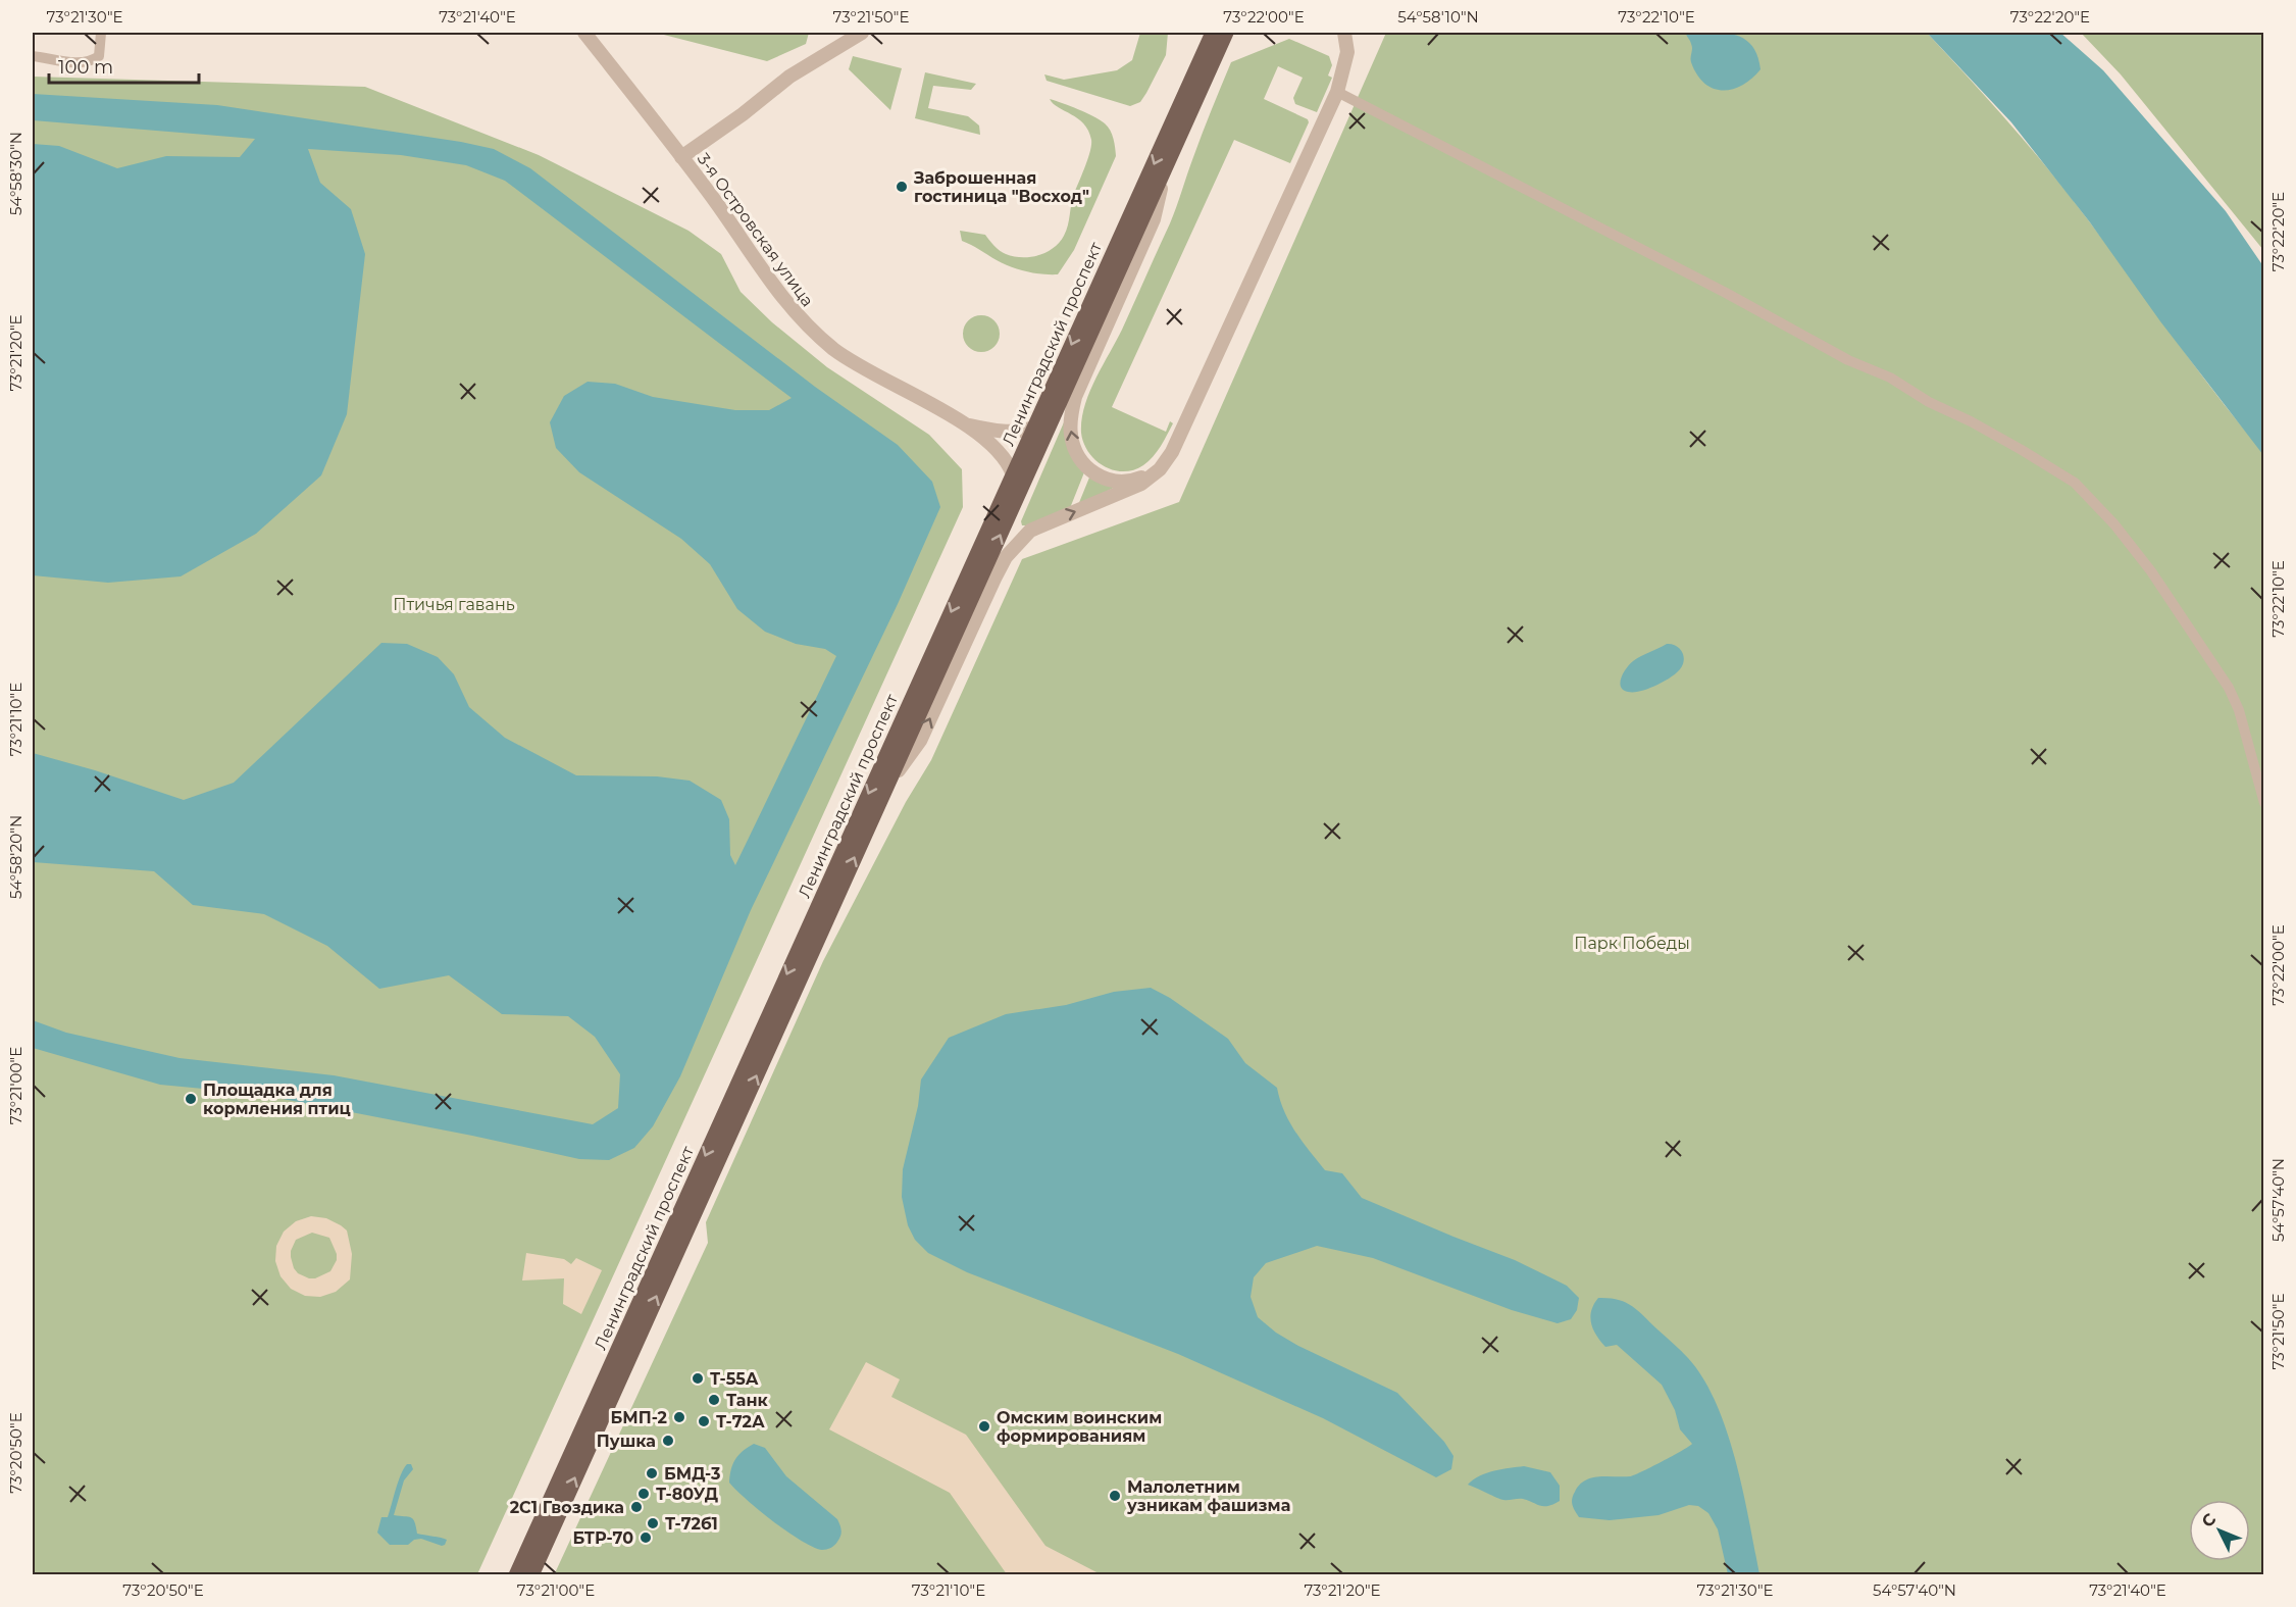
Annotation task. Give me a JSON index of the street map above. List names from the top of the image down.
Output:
{
  "streets": {
    "main road": ["Ленинградский проспект"],
    "street": ["3-я Островская улица"]
  },
  "parks": ["Птичья гавань", "Парк Победы"],
  "places": [
    "Заброшенная гостиница \"Восход\"",
    "Площадка для кормления птиц",
    "Т-55А",
    "Танк",
    "БМП-2",
    "Т-72А",
    "Омским воинским формированиям",
    "Пушка",
    "БМД-3",
    "Т-80УД",
    "Малолетним узникам фашизма",
    "2С1 Гвоздика",
    "Т-72б1",
    "БТР-70"
  ],
  "scale_bar": "100 m",
  "north": "top left",
  "coordinates": [
    "73°21'30\"E",
    "73°21'40\"E",
    "73°21'50\"E",
    "73°22'00\"E",
    "54°58'10\"N",
    "73°22'10\"E",
    "73°22'20\"E",
    "54°58'30\"N",
    "73°21'20\"E",
    "73°21'10\"E",
    "54°58'20\"N",
    "73°21'00\"E",
    "54°57'40\"N",
    "73°20'50\"E"
  ]
}
